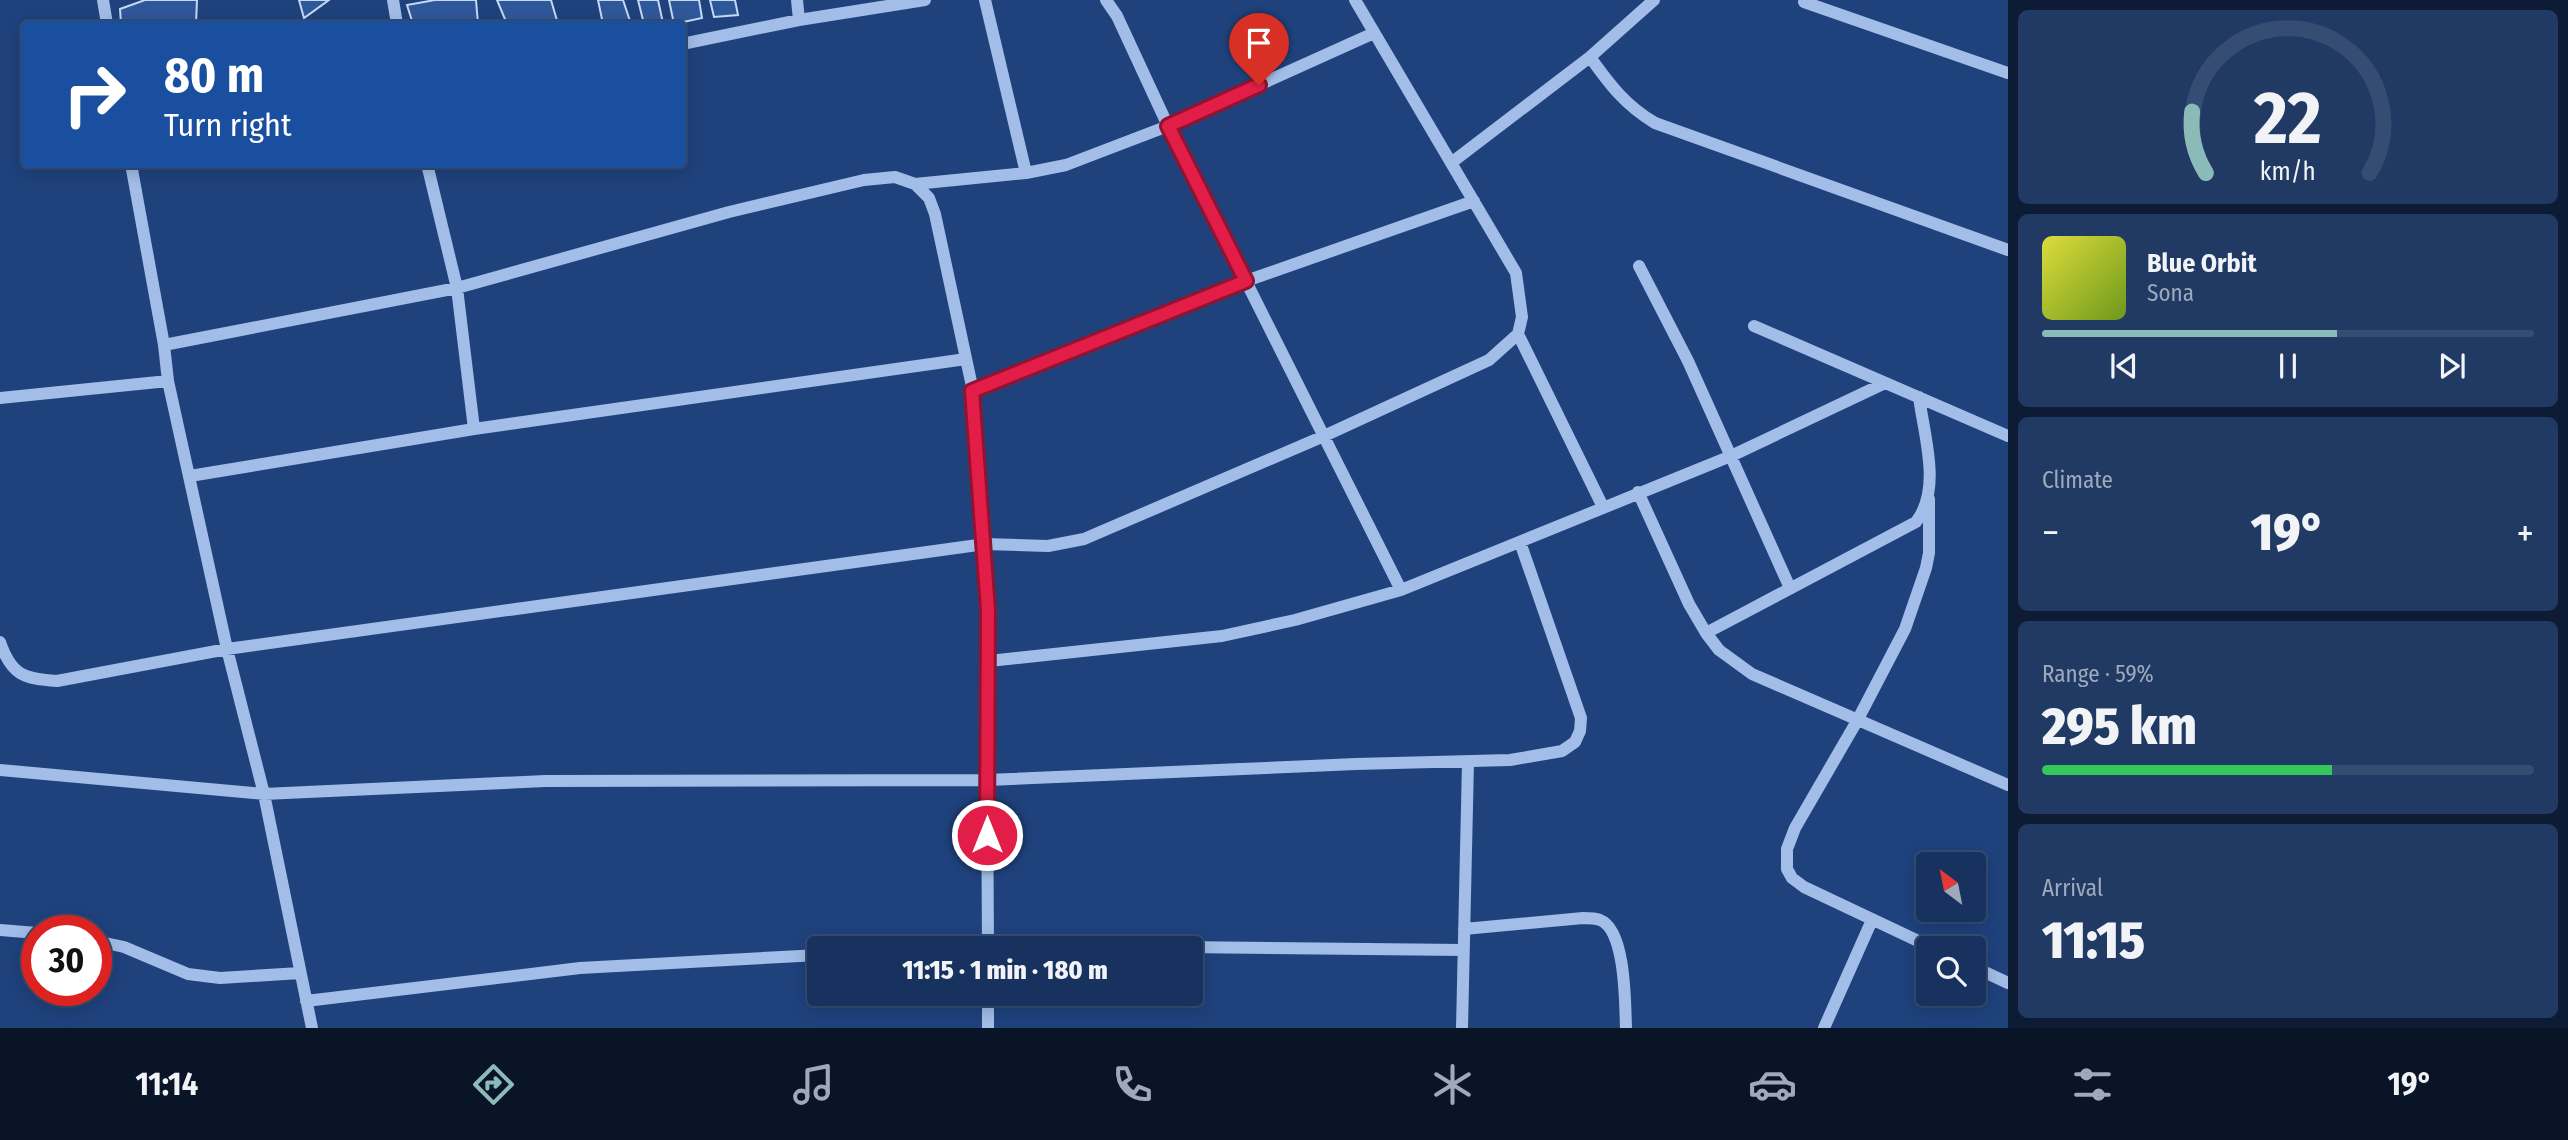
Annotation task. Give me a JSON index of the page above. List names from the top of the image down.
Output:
{
  "north": "top left",
  "page": {
    "turn": ["80 m", "Turn right"],
    "song": ["Blue Orbit", "Sona"],
    "tile": [
      "Climate",
      ["Range · 59%", "295 km"],
      ["Arrival", "11:15"]
    ],
    "heat": ["−", "19°", "+"],
    "limit": "30",
    "trip": "11:15 · 1 min · 180 m",
    "tabs": ["11:14", "19°"],
    "gauge": ["22", "km/h"]
  }
}
